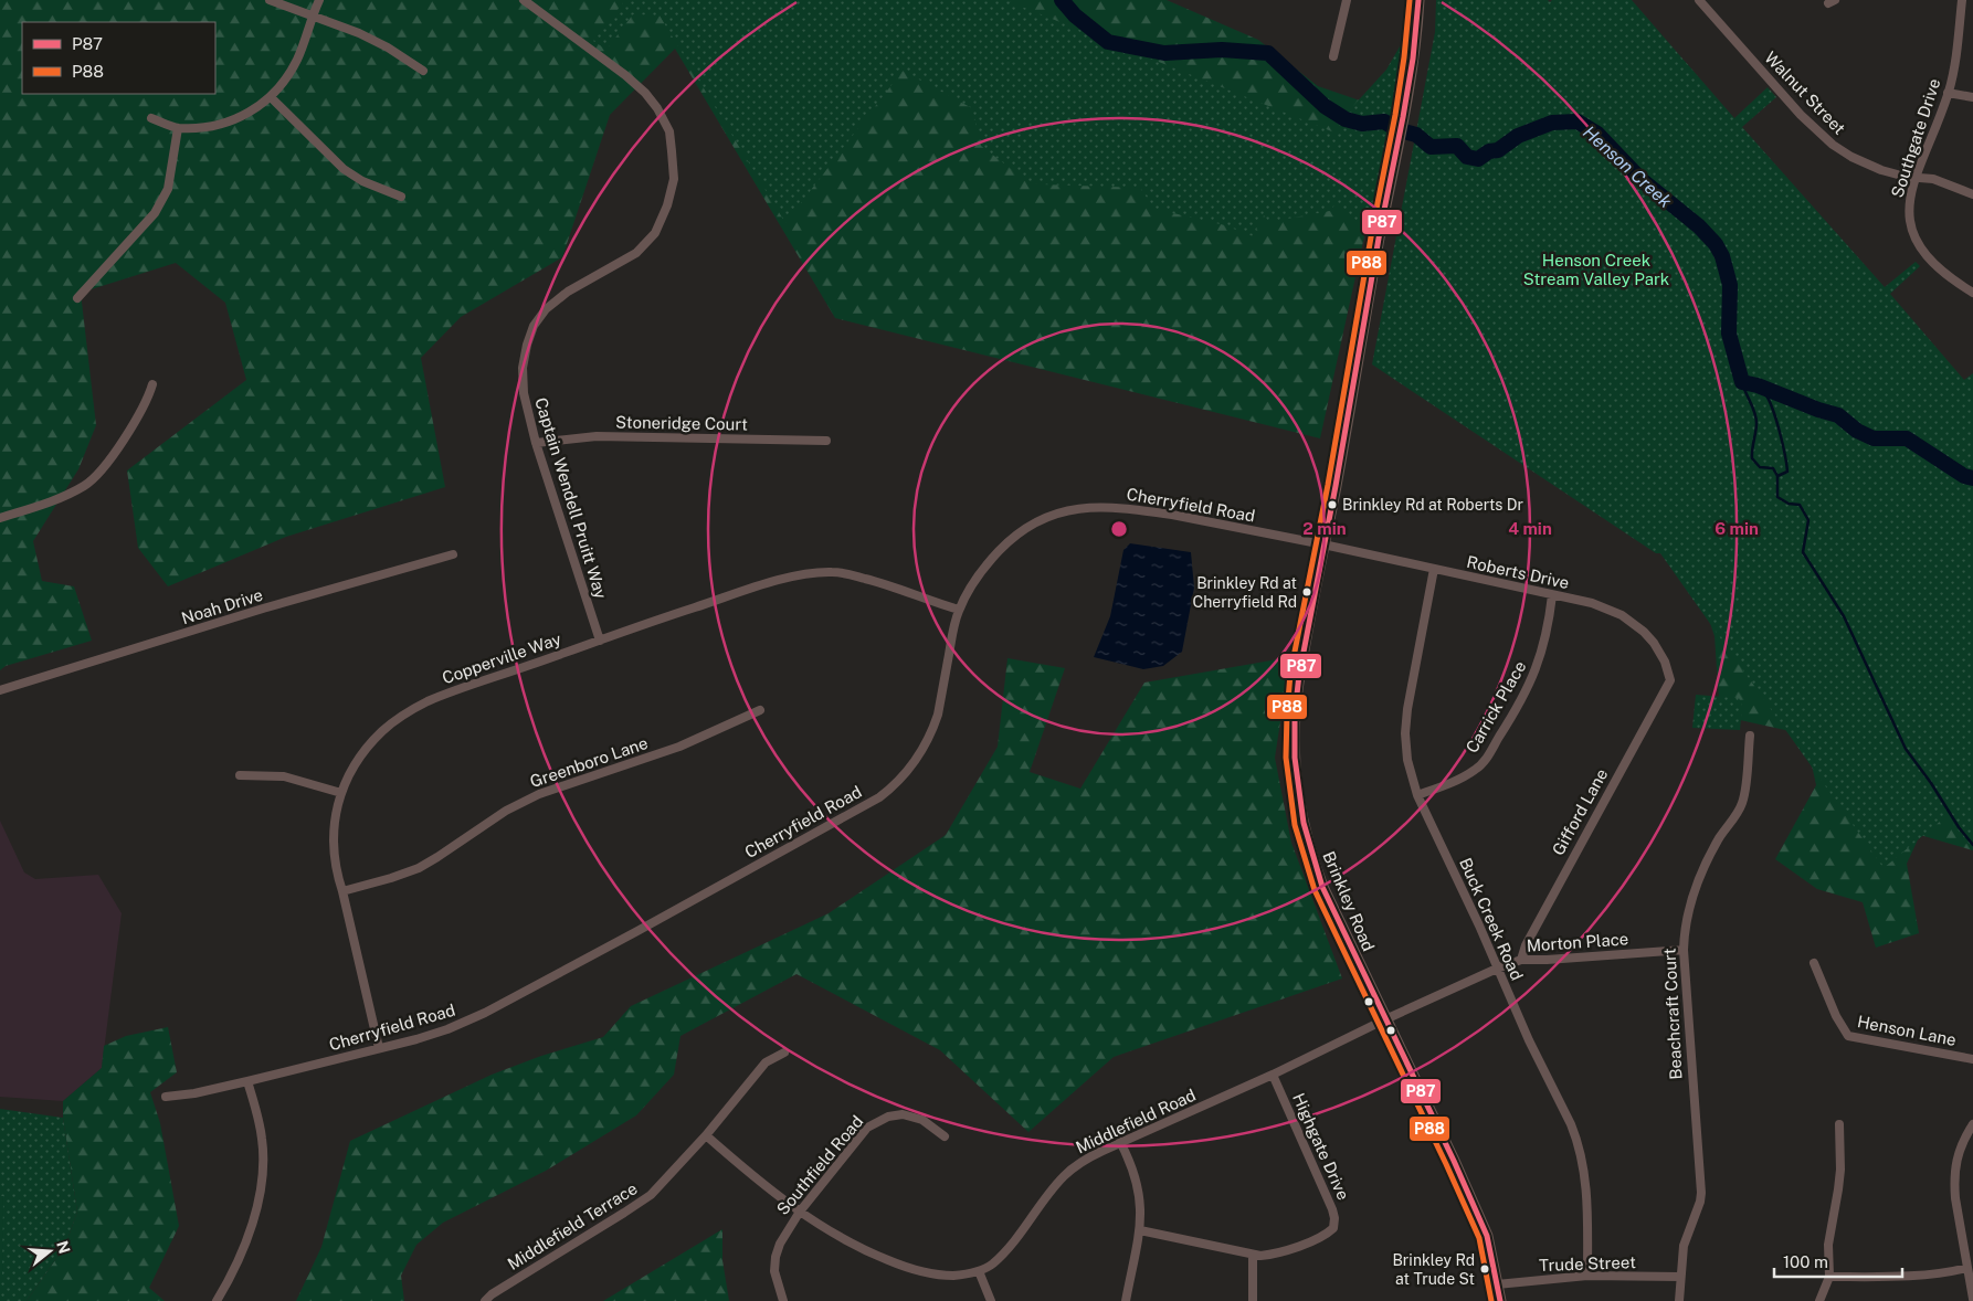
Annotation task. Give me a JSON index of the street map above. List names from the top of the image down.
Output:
{
  "streets": {
    "main road": ["Brinkley Road"],
    "street": [
      "Walnut Street",
      "Southgate Drive",
      "Stoneridge Court",
      "Captain Wendell Pruitt Way",
      "Cherryfield Road",
      "Roberts Drive",
      "Noah Drive",
      "Copperville Way",
      "Carrick Place",
      "Greenboro Lane",
      "Gifford Lane",
      "Buck Creek Road",
      "Morton Place",
      "Beachcraft Court",
      "Henson Lane",
      "Middlefield Road",
      "Highgate Drive",
      "Southfield Road",
      "Middlefield Terrace",
      "Trude Street"
    ]
  },
  "crossings": [
    ["Walnut Street", "Southgate Drive"],
    ["Stoneridge Court", "Captain Wendell Pruitt Way"],
    ["Captain Wendell Pruitt Way", "Copperville Way"],
    ["Cherryfield Road", "Roberts Drive"],
    ["Cherryfield Road", "Copperville Way"],
    ["Cherryfield Road", "Brinkley Road"],
    ["Roberts Drive", "Carrick Place"],
    ["Roberts Drive", "Gifford Lane"],
    ["Roberts Drive", "Brinkley Road"],
    ["Roberts Drive", "Buck Creek Road"],
    ["Copperville Way", "Greenboro Lane"],
    ["Carrick Place", "Buck Creek Road"],
    ["Gifford Lane", "Morton Place"],
    ["Brinkley Road", "Morton Place"],
    ["Brinkley Road", "Middlefield Road"],
    ["Brinkley Road", "Trude Street"],
    ["Buck Creek Road", "Morton Place"],
    ["Buck Creek Road", "Trude Street"],
    ["Morton Place", "Beachcraft Court"],
    ["Morton Place", "Middlefield Road"],
    ["Beachcraft Court", "Trude Street"],
    ["Middlefield Road", "Highgate Drive"],
    ["Middlefield Road", "Southfield Road"],
    ["Middlefield Road", "Middlefield Terrace"]
  ],
  "water": ["Henson Creek"],
  "parks": ["Henson Creek Stream Valley Park"],
  "places": ["Brinkley Rd at Roberts Dr", "Brinkley Rd at Cherryfield Rd", "Brinkley Rd at Trude St"],
  "lines": ["transit line P87", "transit line P88"],
  "legend": ["P87", "P88"],
  "scale_bar": "100 m",
  "north": "right",
  "rings": ["2 min", "4 min", "6 min"]
}
